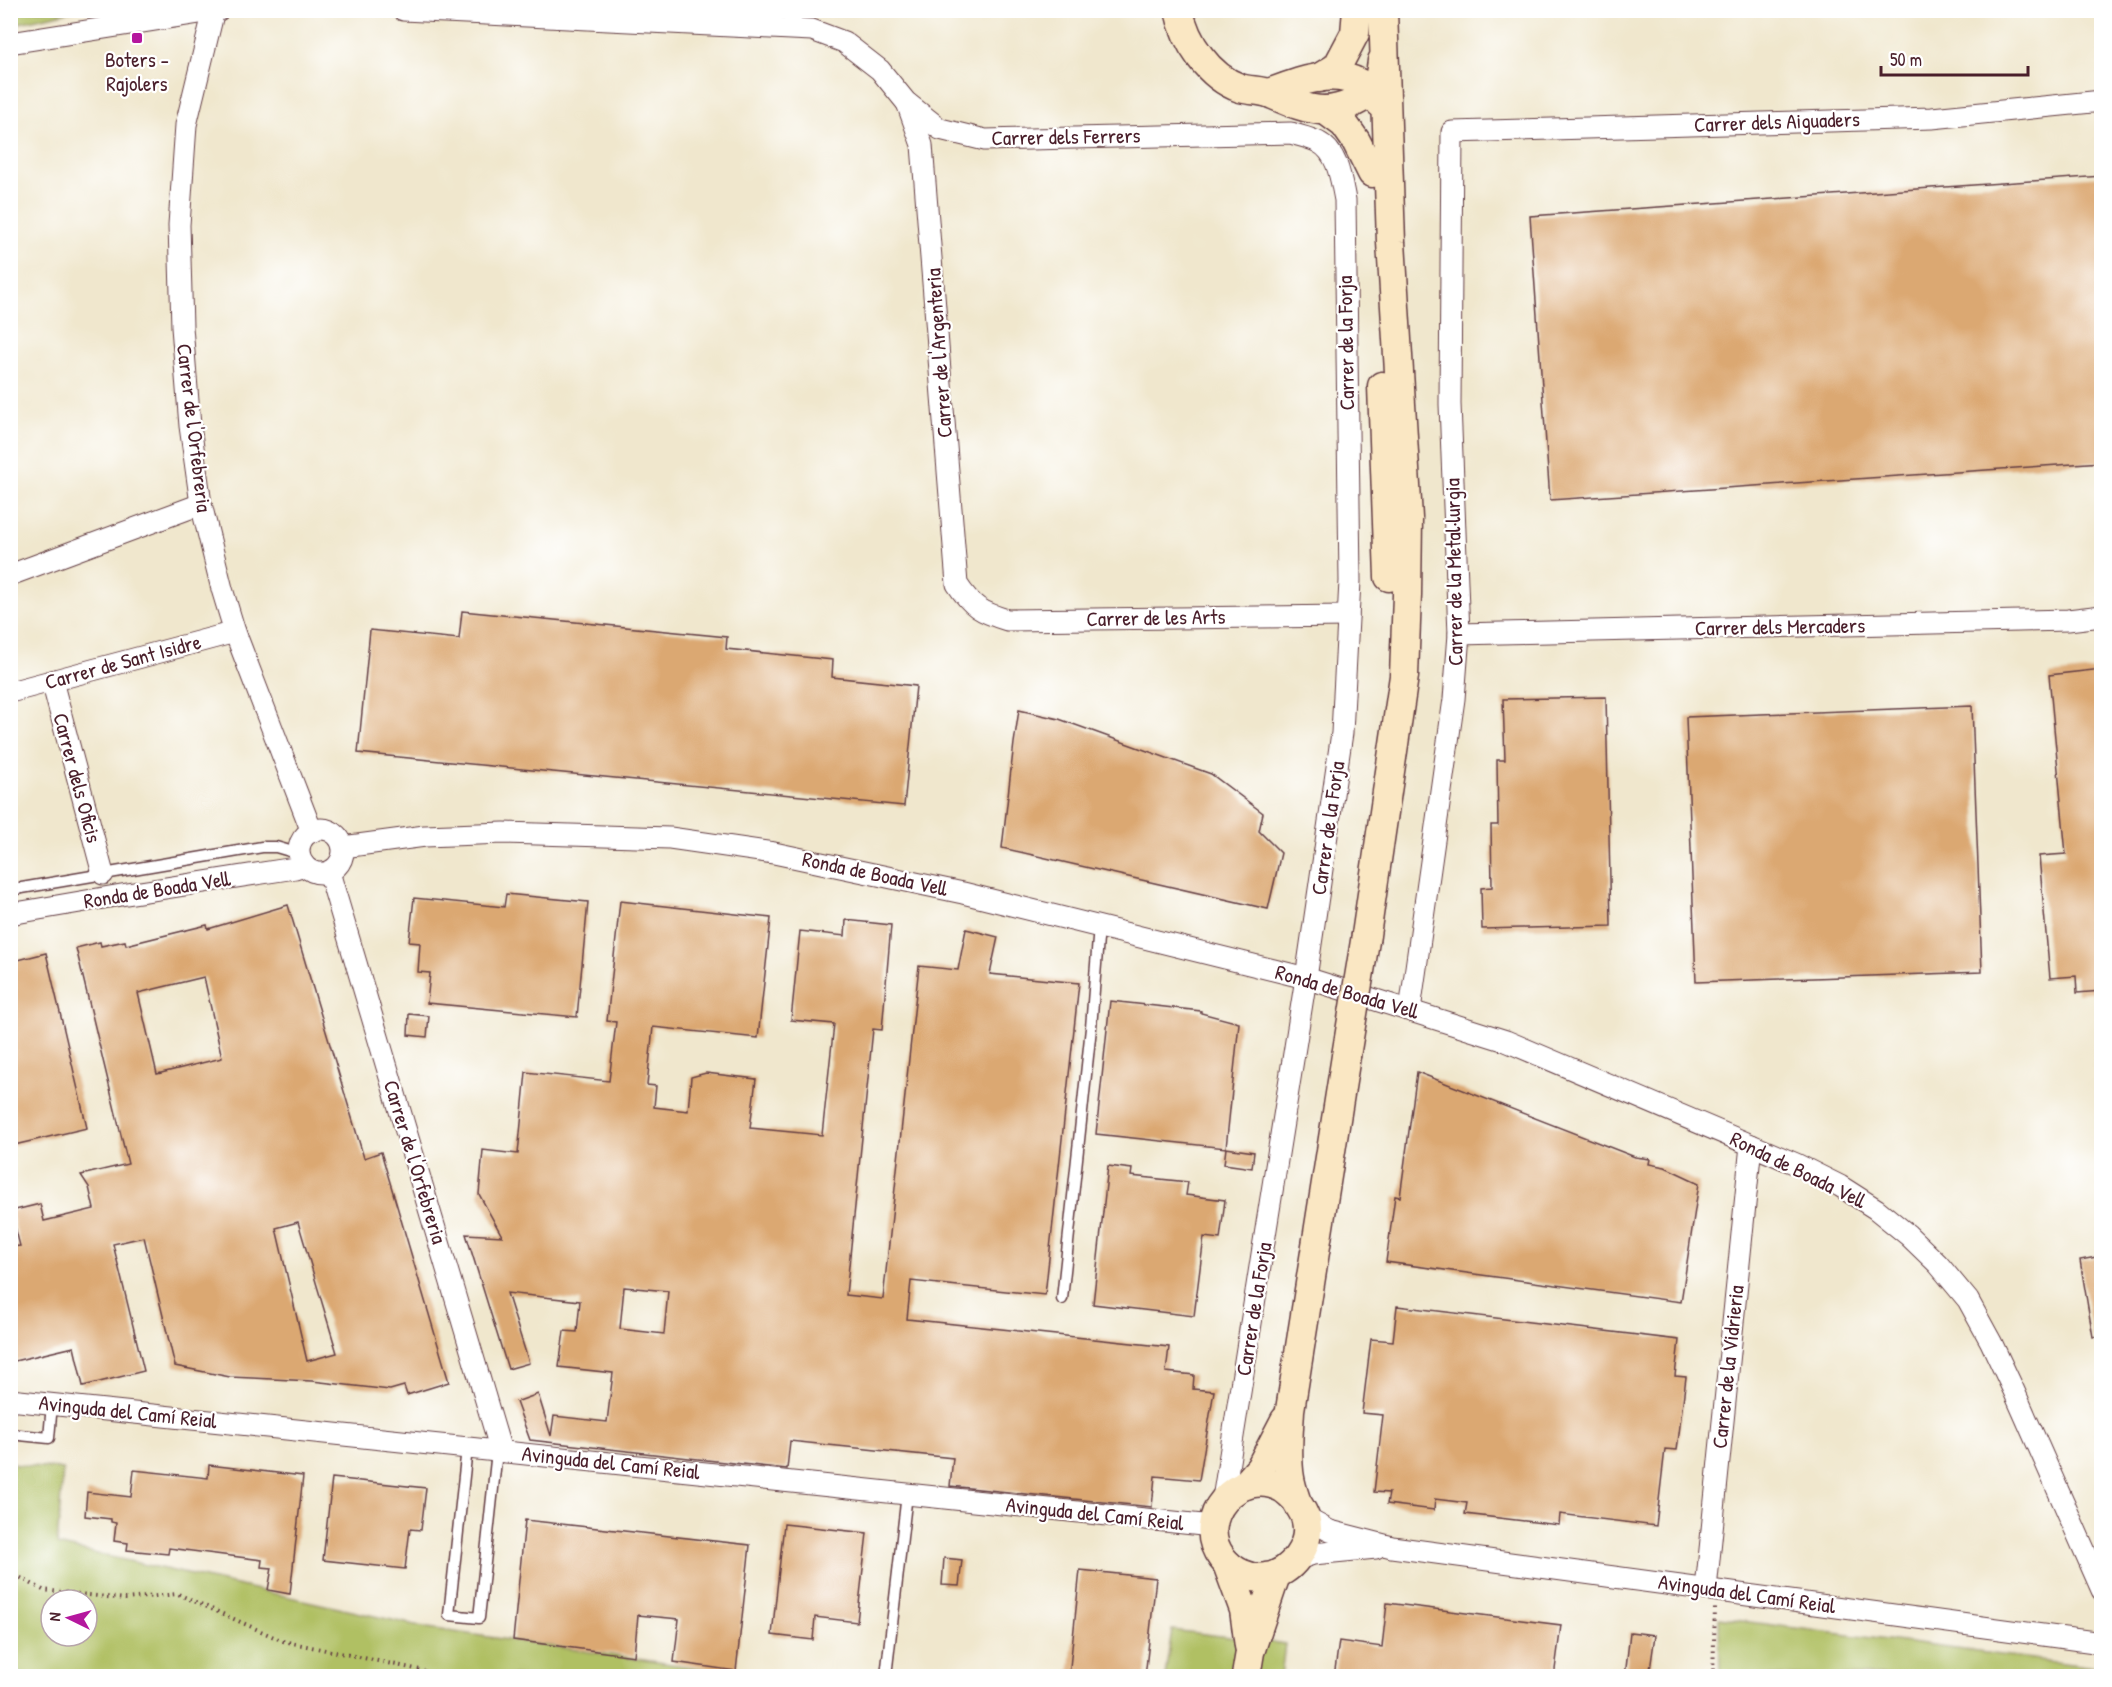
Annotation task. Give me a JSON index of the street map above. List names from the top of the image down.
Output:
{
  "streets": {
    "street": [
      "Carrer dels Aiguaders",
      "Carrer dels Ferrers",
      "Carrer de la Forja",
      "Carrer de l'Argenteria",
      "Carrer de l'Orfebreria",
      "Carrer de la Metal·lurgia",
      "Carrer de les Arts",
      "Carrer dels Mercaders",
      "Carrer de Sant Isidre",
      "Carrer dels Oficis",
      "Ronda de Boada Vell",
      "Carrer de la Vidrieria",
      "Avinguda del Camí Reial"
    ]
  },
  "crossings": [
    ["Carrer dels Aiguaders", "Carrer de la Metal·lurgia"],
    ["Carrer dels Ferrers", "Carrer de la Forja"],
    ["Carrer dels Ferrers", "Carrer de l'Argenteria"],
    ["Carrer de la Forja", "Carrer de les Arts"],
    ["Carrer de la Forja", "Ronda de Boada Vell"],
    ["Carrer de la Forja", "Avinguda del Camí Reial"],
    ["Carrer de l'Argenteria", "Carrer de les Arts"],
    ["Carrer de l'Orfebreria", "Carrer de Sant Isidre"],
    ["Carrer de l'Orfebreria", "Ronda de Boada Vell"],
    ["Carrer de l'Orfebreria", "Avinguda del Camí Reial"],
    ["Carrer de la Metal·lurgia", "Carrer dels Mercaders"],
    ["Carrer de la Metal·lurgia", "Ronda de Boada Vell"],
    ["Carrer de Sant Isidre", "Carrer dels Oficis"],
    ["Ronda de Boada Vell", "Carrer de la Vidrieria"],
    ["Carrer de la Vidrieria", "Avinguda del Camí Reial"]
  ],
  "places": {
    "transit": ["Boters - Rajolers"]
  },
  "scale_bar": "50 m",
  "north": "left"
}
